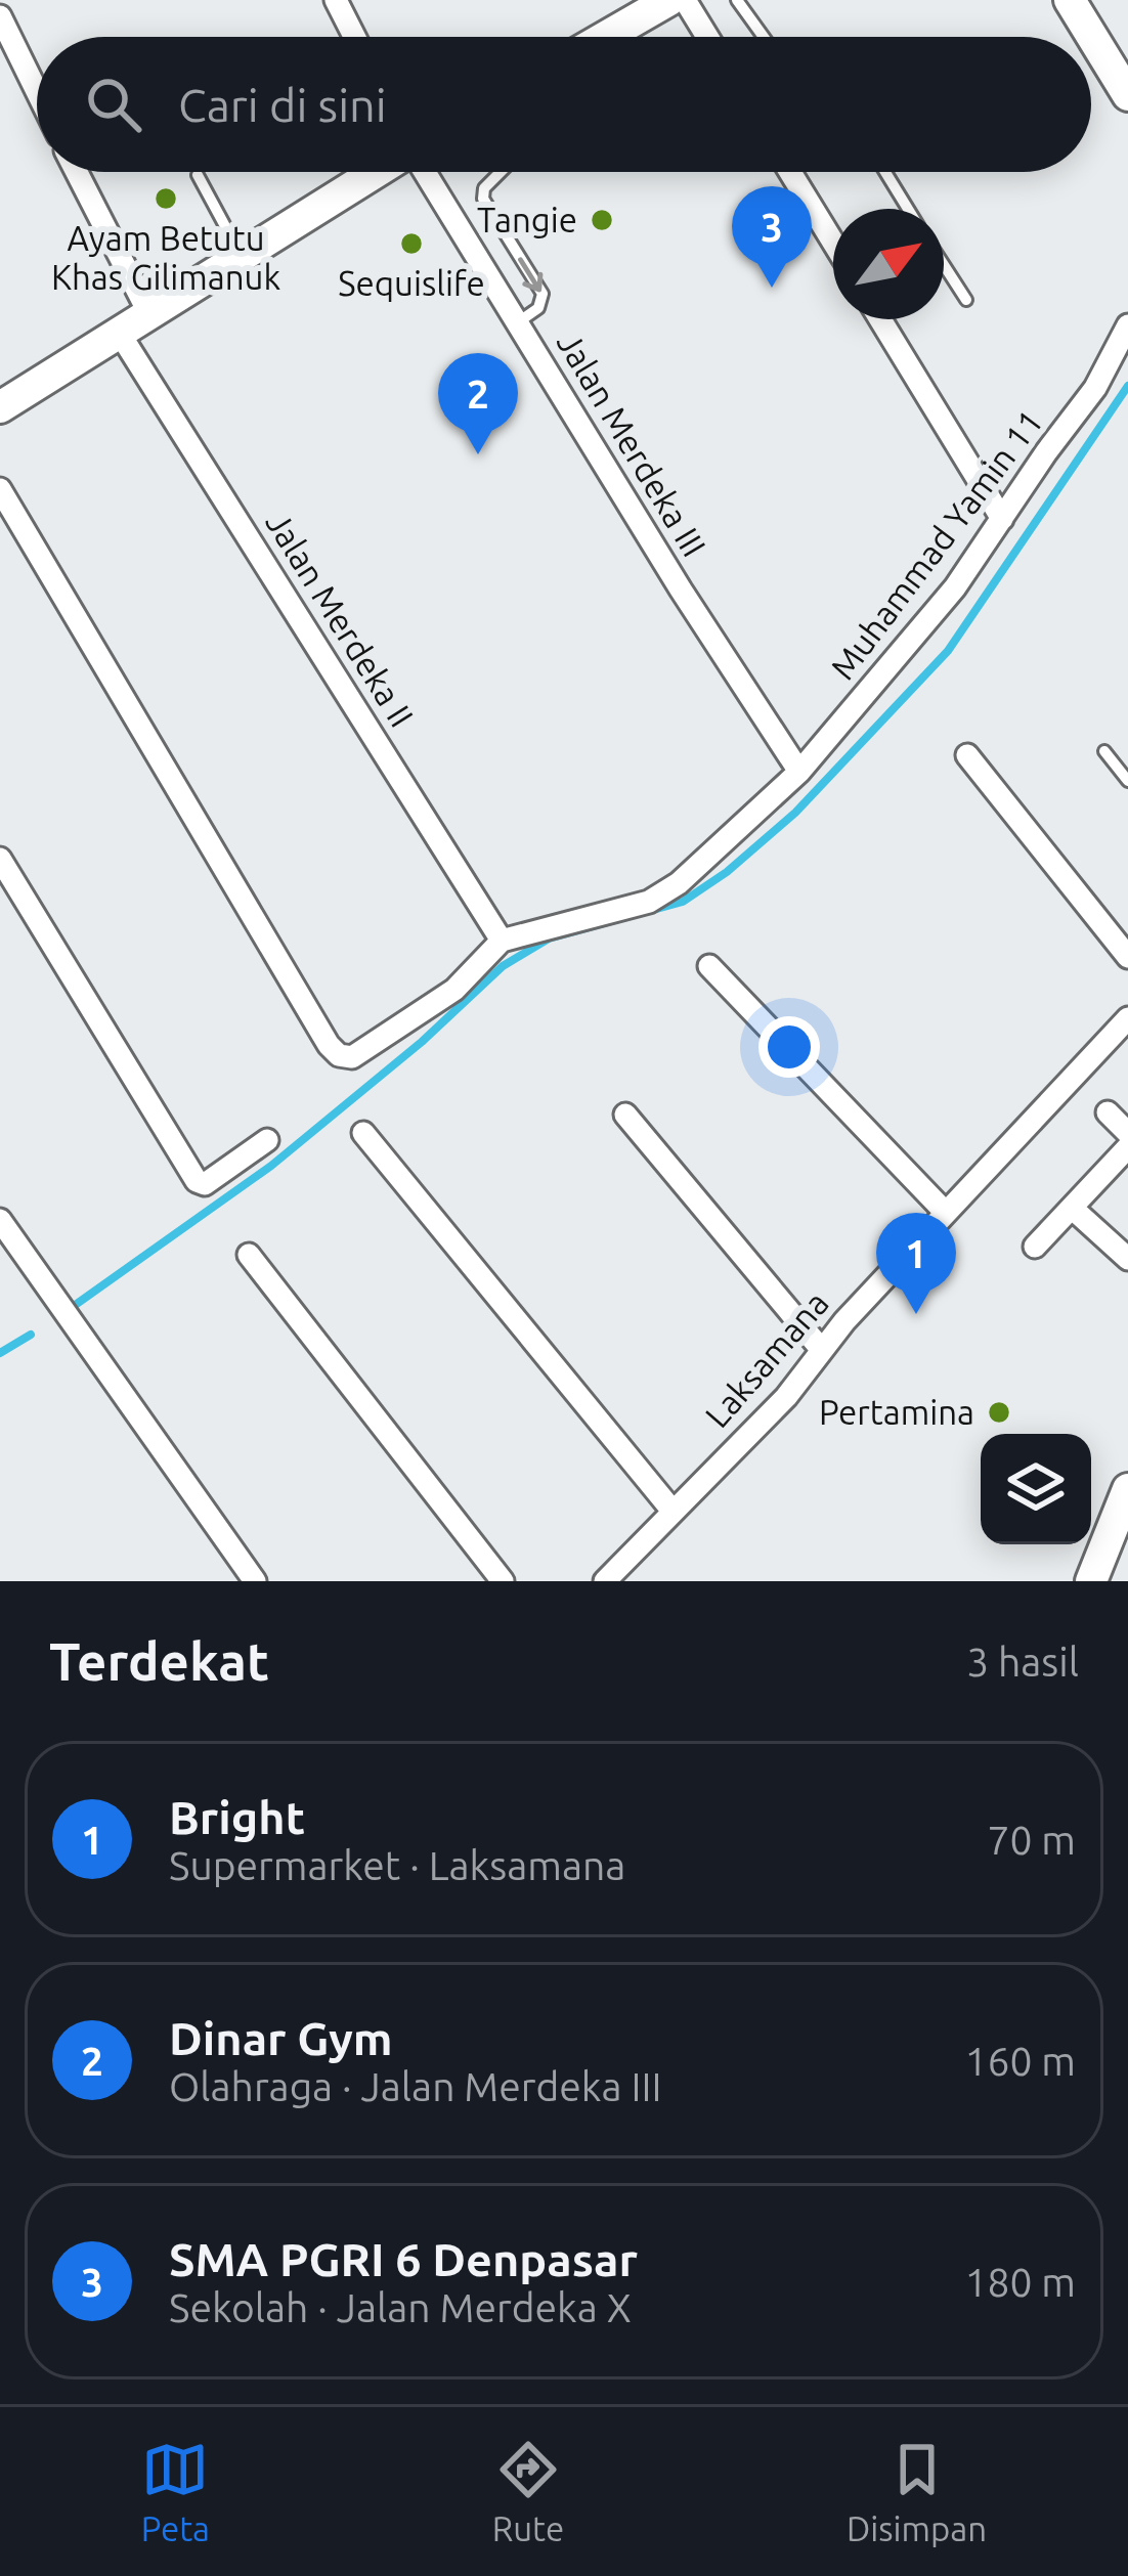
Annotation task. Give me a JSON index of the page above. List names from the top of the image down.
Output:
{
  "streets": {
    "street": [
      "Jalan Merdeka III",
      "Muhammad Yamin 11",
      "Jalan Merdeka II",
      "Laksamana"
    ]
  },
  "crossings": [
    ["Jalan Merdeka III", "Muhammad Yamin 11"],
    ["Muhammad Yamin 11", "Jalan Merdeka II"]
  ],
  "places": [
    "Ayam Betutu Khas Gilimanuk",
    "Tangie",
    "Sequislife",
    "Pertamina"
  ],
  "north": "top right",
  "page": {
    "search": "Cari di sini",
    "pins": ["3", "2", "1"],
    "heading": ["Terdekat", "3 hasil"],
    "list": [
      {
        "mark": "1",
        "name": "Bright",
        "note": "Supermarket · Laksamana",
        "value": "70 m"
      },
      {
        "mark": "2",
        "name": "Dinar Gym",
        "note": "Olahraga · Jalan Merdeka III",
        "value": "160 m"
      },
      {
        "mark": "3",
        "name": "SMA PGRI 6 Denpasar",
        "note": "Sekolah · Jalan Merdeka X",
        "value": "180 m"
      }
    ],
    "nav": ["Peta", "Rute", "Disimpan"]
  }
}
